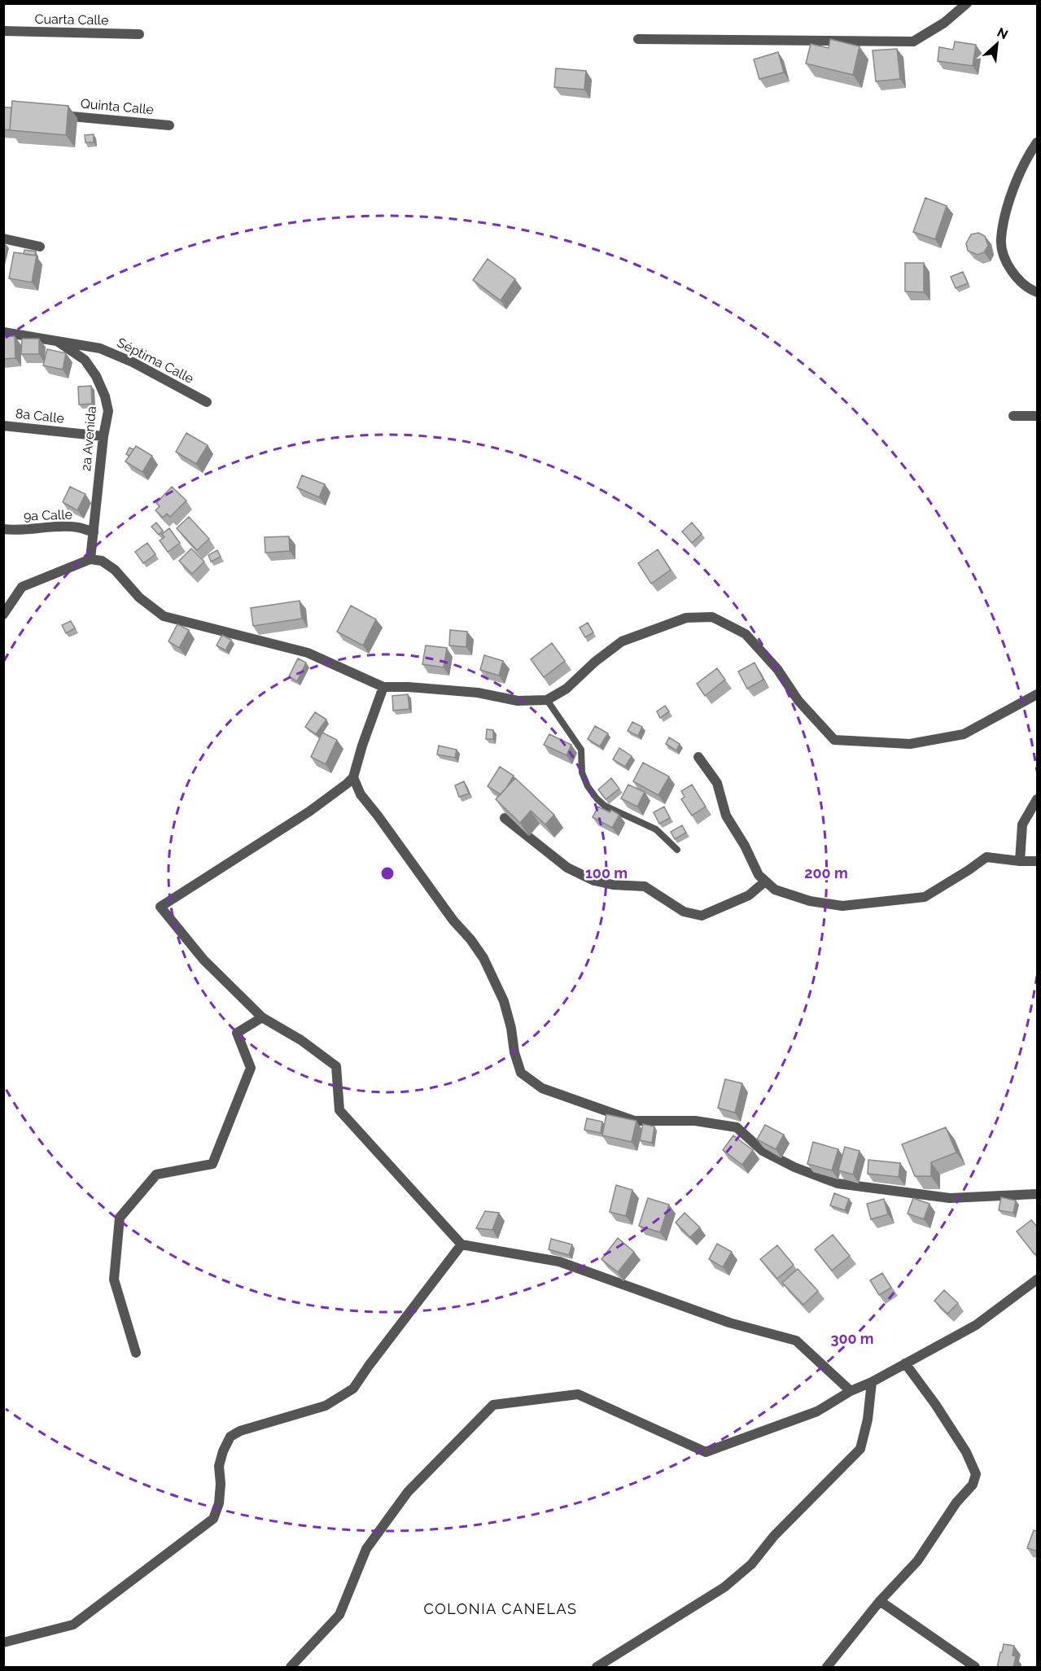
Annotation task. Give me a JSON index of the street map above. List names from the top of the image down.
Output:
{
  "streets": {
    "street": [
      "Cuarta Calle",
      "Quinta Calle",
      "Séptima Calle",
      "8a Calle",
      "2a Avenida",
      "9a Calle"
    ]
  },
  "crossings": [
    ["Séptima Calle", "2a Avenida"],
    ["8a Calle", "2a Avenida"],
    ["2a Avenida", "9a Calle"]
  ],
  "districts": ["COLONIA CANELAS"],
  "north": "top right",
  "rings": ["100 m", "200 m", "300 m"]
}
